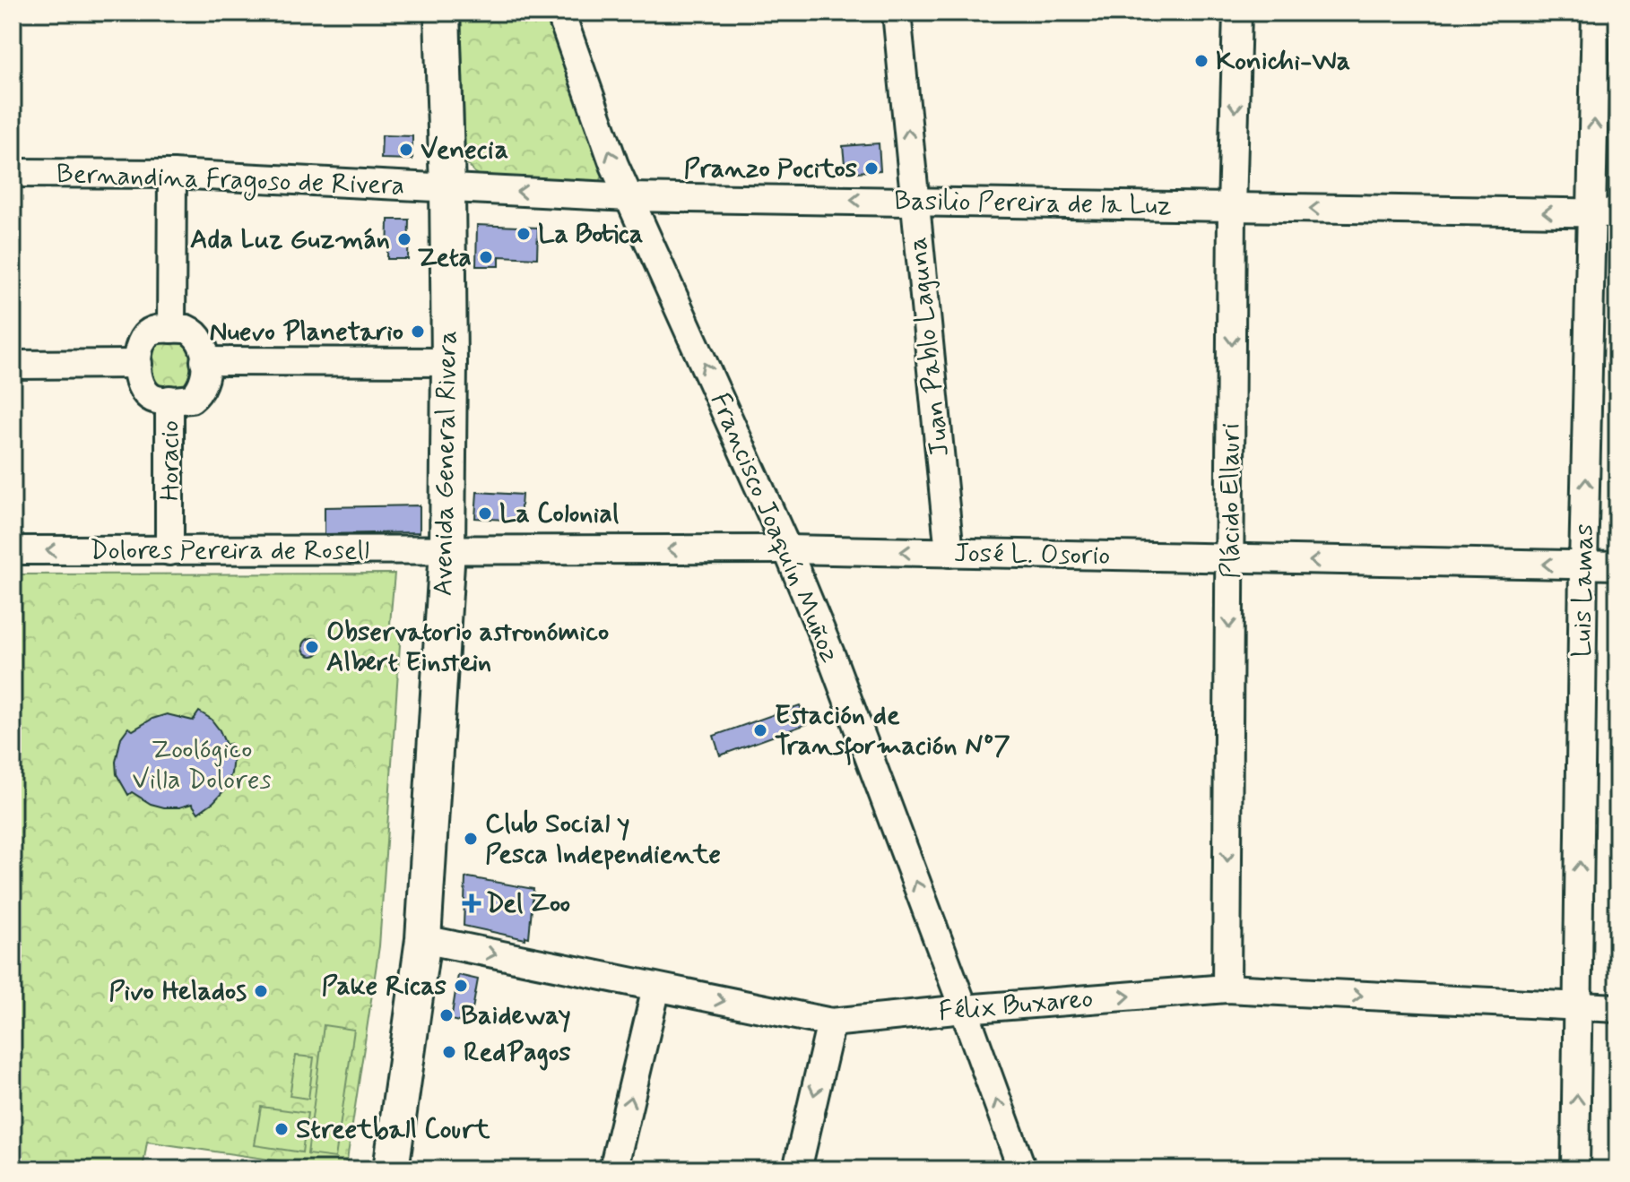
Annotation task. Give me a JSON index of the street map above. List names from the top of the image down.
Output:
{
  "streets": {
    "main road": ["Avenida General Rivera"],
    "street": [
      "Bernandina Fragoso de Rivera",
      "Basilio Pereira de la Luz",
      "Juan Pablo Laguna",
      "Horacio",
      "Plácido Ellauri",
      "Francisco Joaquín Muñoz",
      "Dolores Pereira de Rosell",
      "José L. Osorio",
      "Luis Lamas",
      "Félix Buxareo"
    ]
  },
  "crossings": [
    ["Bernandina Fragoso de Rivera", "Basilio Pereira de la Luz"],
    ["Bernandina Fragoso de Rivera", "Avenida General Rivera"],
    ["Basilio Pereira de la Luz", "Juan Pablo Laguna"],
    ["Basilio Pereira de la Luz", "Avenida General Rivera"],
    ["Basilio Pereira de la Luz", "Plácido Ellauri"],
    ["Basilio Pereira de la Luz", "Francisco Joaquín Muñoz"],
    ["Basilio Pereira de la Luz", "Luis Lamas"],
    ["Juan Pablo Laguna", "José L. Osorio"],
    ["Horacio", "Dolores Pereira de Rosell"],
    ["Avenida General Rivera", "Dolores Pereira de Rosell"],
    ["Avenida General Rivera", "José L. Osorio"],
    ["Avenida General Rivera", "Félix Buxareo"],
    ["Plácido Ellauri", "José L. Osorio"],
    ["Plácido Ellauri", "Félix Buxareo"],
    ["Francisco Joaquín Muñoz", "José L. Osorio"],
    ["Francisco Joaquín Muñoz", "Félix Buxareo"],
    ["Dolores Pereira de Rosell", "José L. Osorio"],
    ["José L. Osorio", "Luis Lamas"],
    ["Luis Lamas", "Félix Buxareo"]
  ],
  "one_way": [
    "Basilio Pereira de la Luz",
    "Plácido Ellauri",
    "Francisco Joaquín Muñoz",
    "José L. Osorio",
    "Luis Lamas",
    "Félix Buxareo"
  ],
  "parks": ["Zoológico Villa Dolores"],
  "places": {
    "other": [
      "Konichi-Wa",
      "Venecia",
      "Pranzo Pocitos",
      "La Botica",
      "Ada Luz Guzmán",
      "Zeta",
      "Nuevo Planetario",
      "La Colonial",
      "Observatorio astronómico Albert Einstein",
      "Estación de Transformación Nº7",
      "Club Social y Pesca Independiente",
      "Pake Ricas",
      "Pivo Helados",
      "Baideway",
      "RedPagos",
      "Streetball Court"
    ],
    "health": ["Del Zoo"]
  }
}
